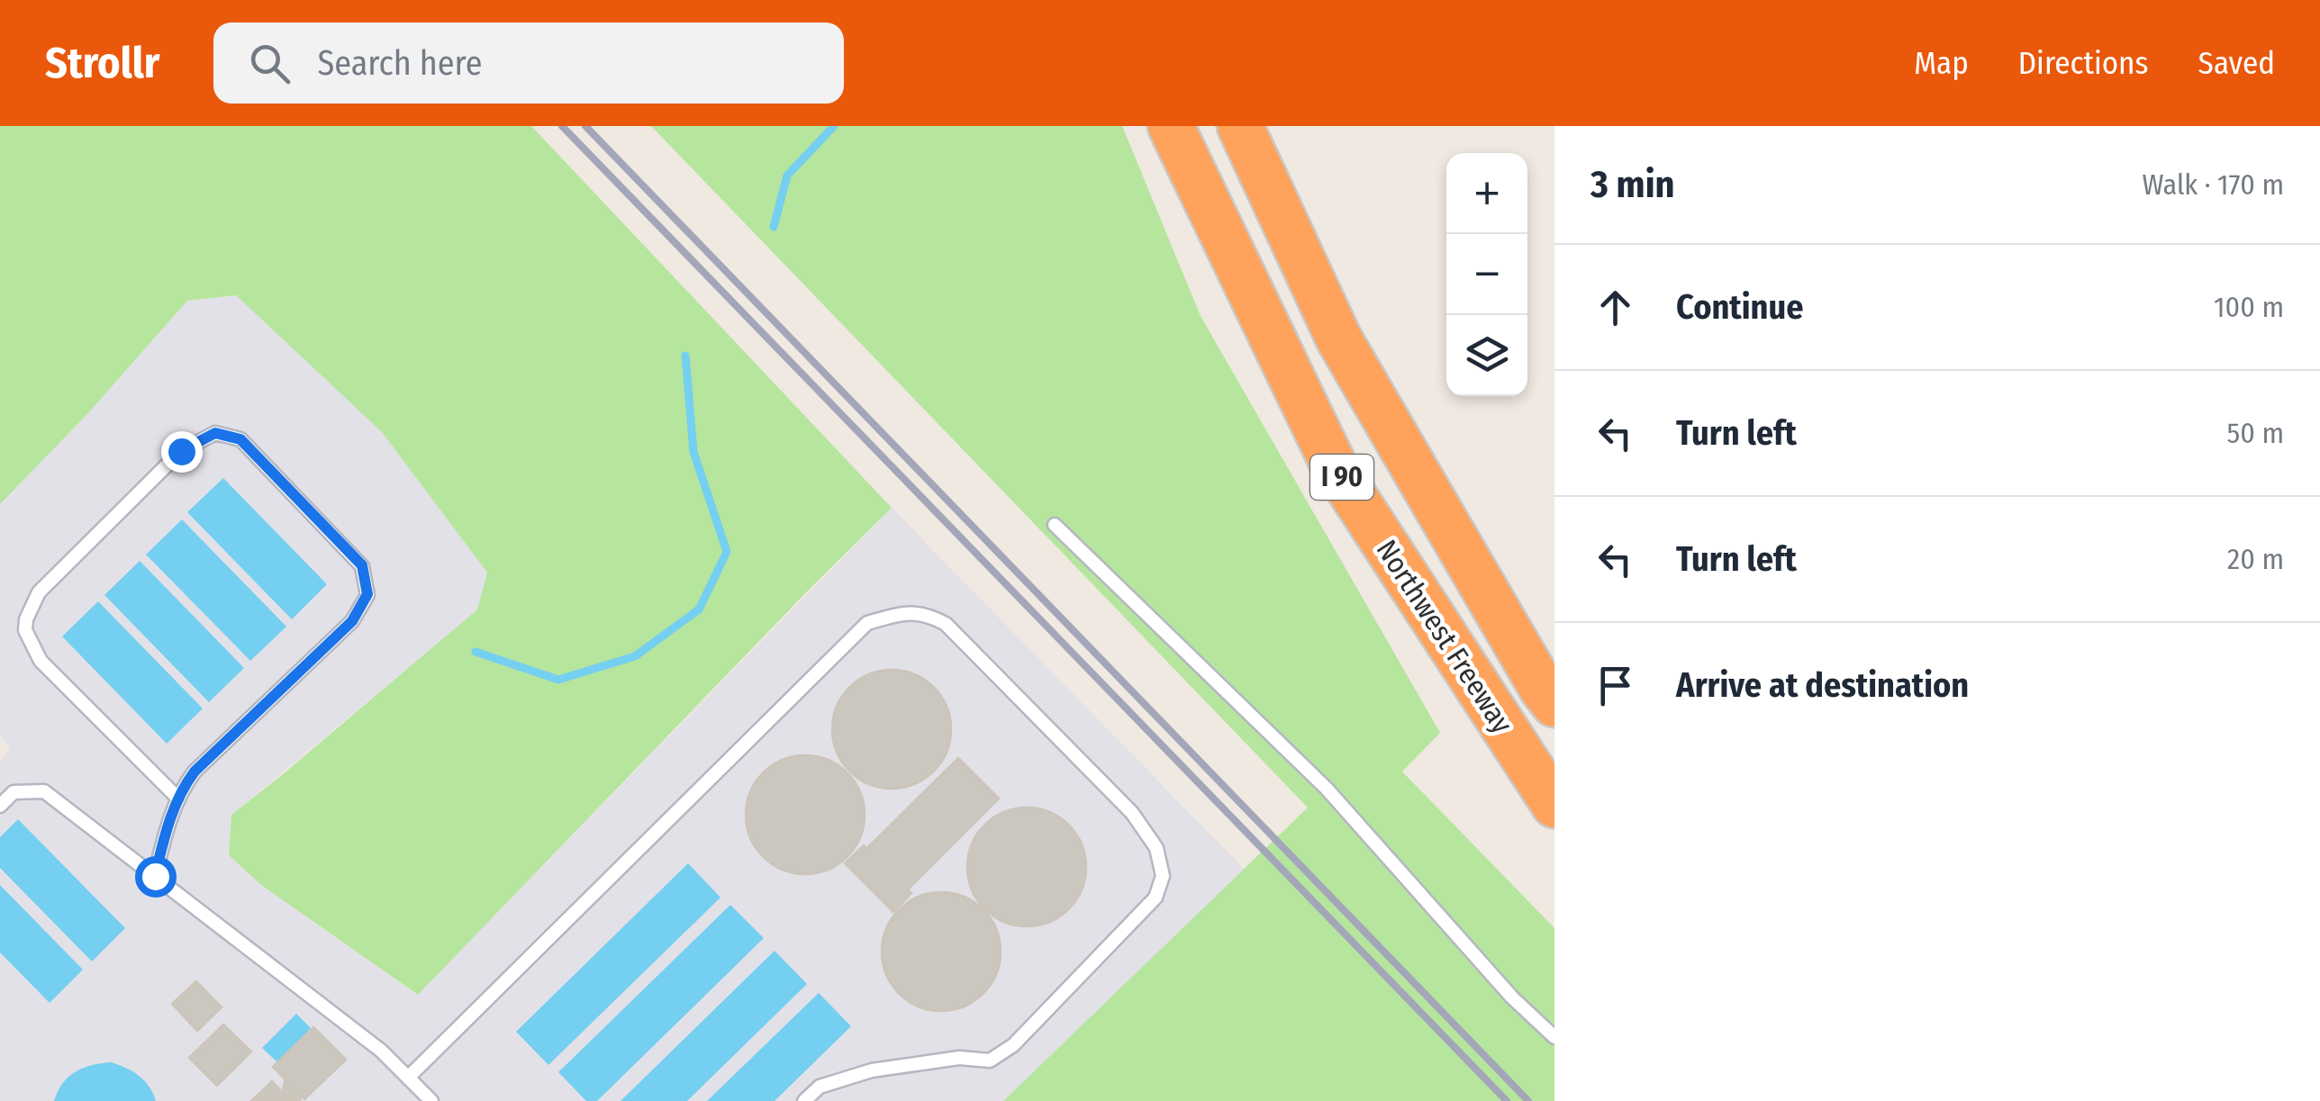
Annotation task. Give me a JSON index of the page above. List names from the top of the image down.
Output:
{
  "streets": {
    "highway": ["I 90", "Northwest Freeway"]
  },
  "page": {
    "header": "Strollr",
    "search": "Search here",
    "nav": ["Map", "Directions", "Saved"],
    "heading": ["3 min", "Walk · 170 m"],
    "map_buttons": ["+", "−"],
    "list": [
      ["Continue", "100 m"],
      ["Turn left", "50 m"],
      ["Turn left", "20 m"],
      "Arrive at destination"
    ]
  }
}
